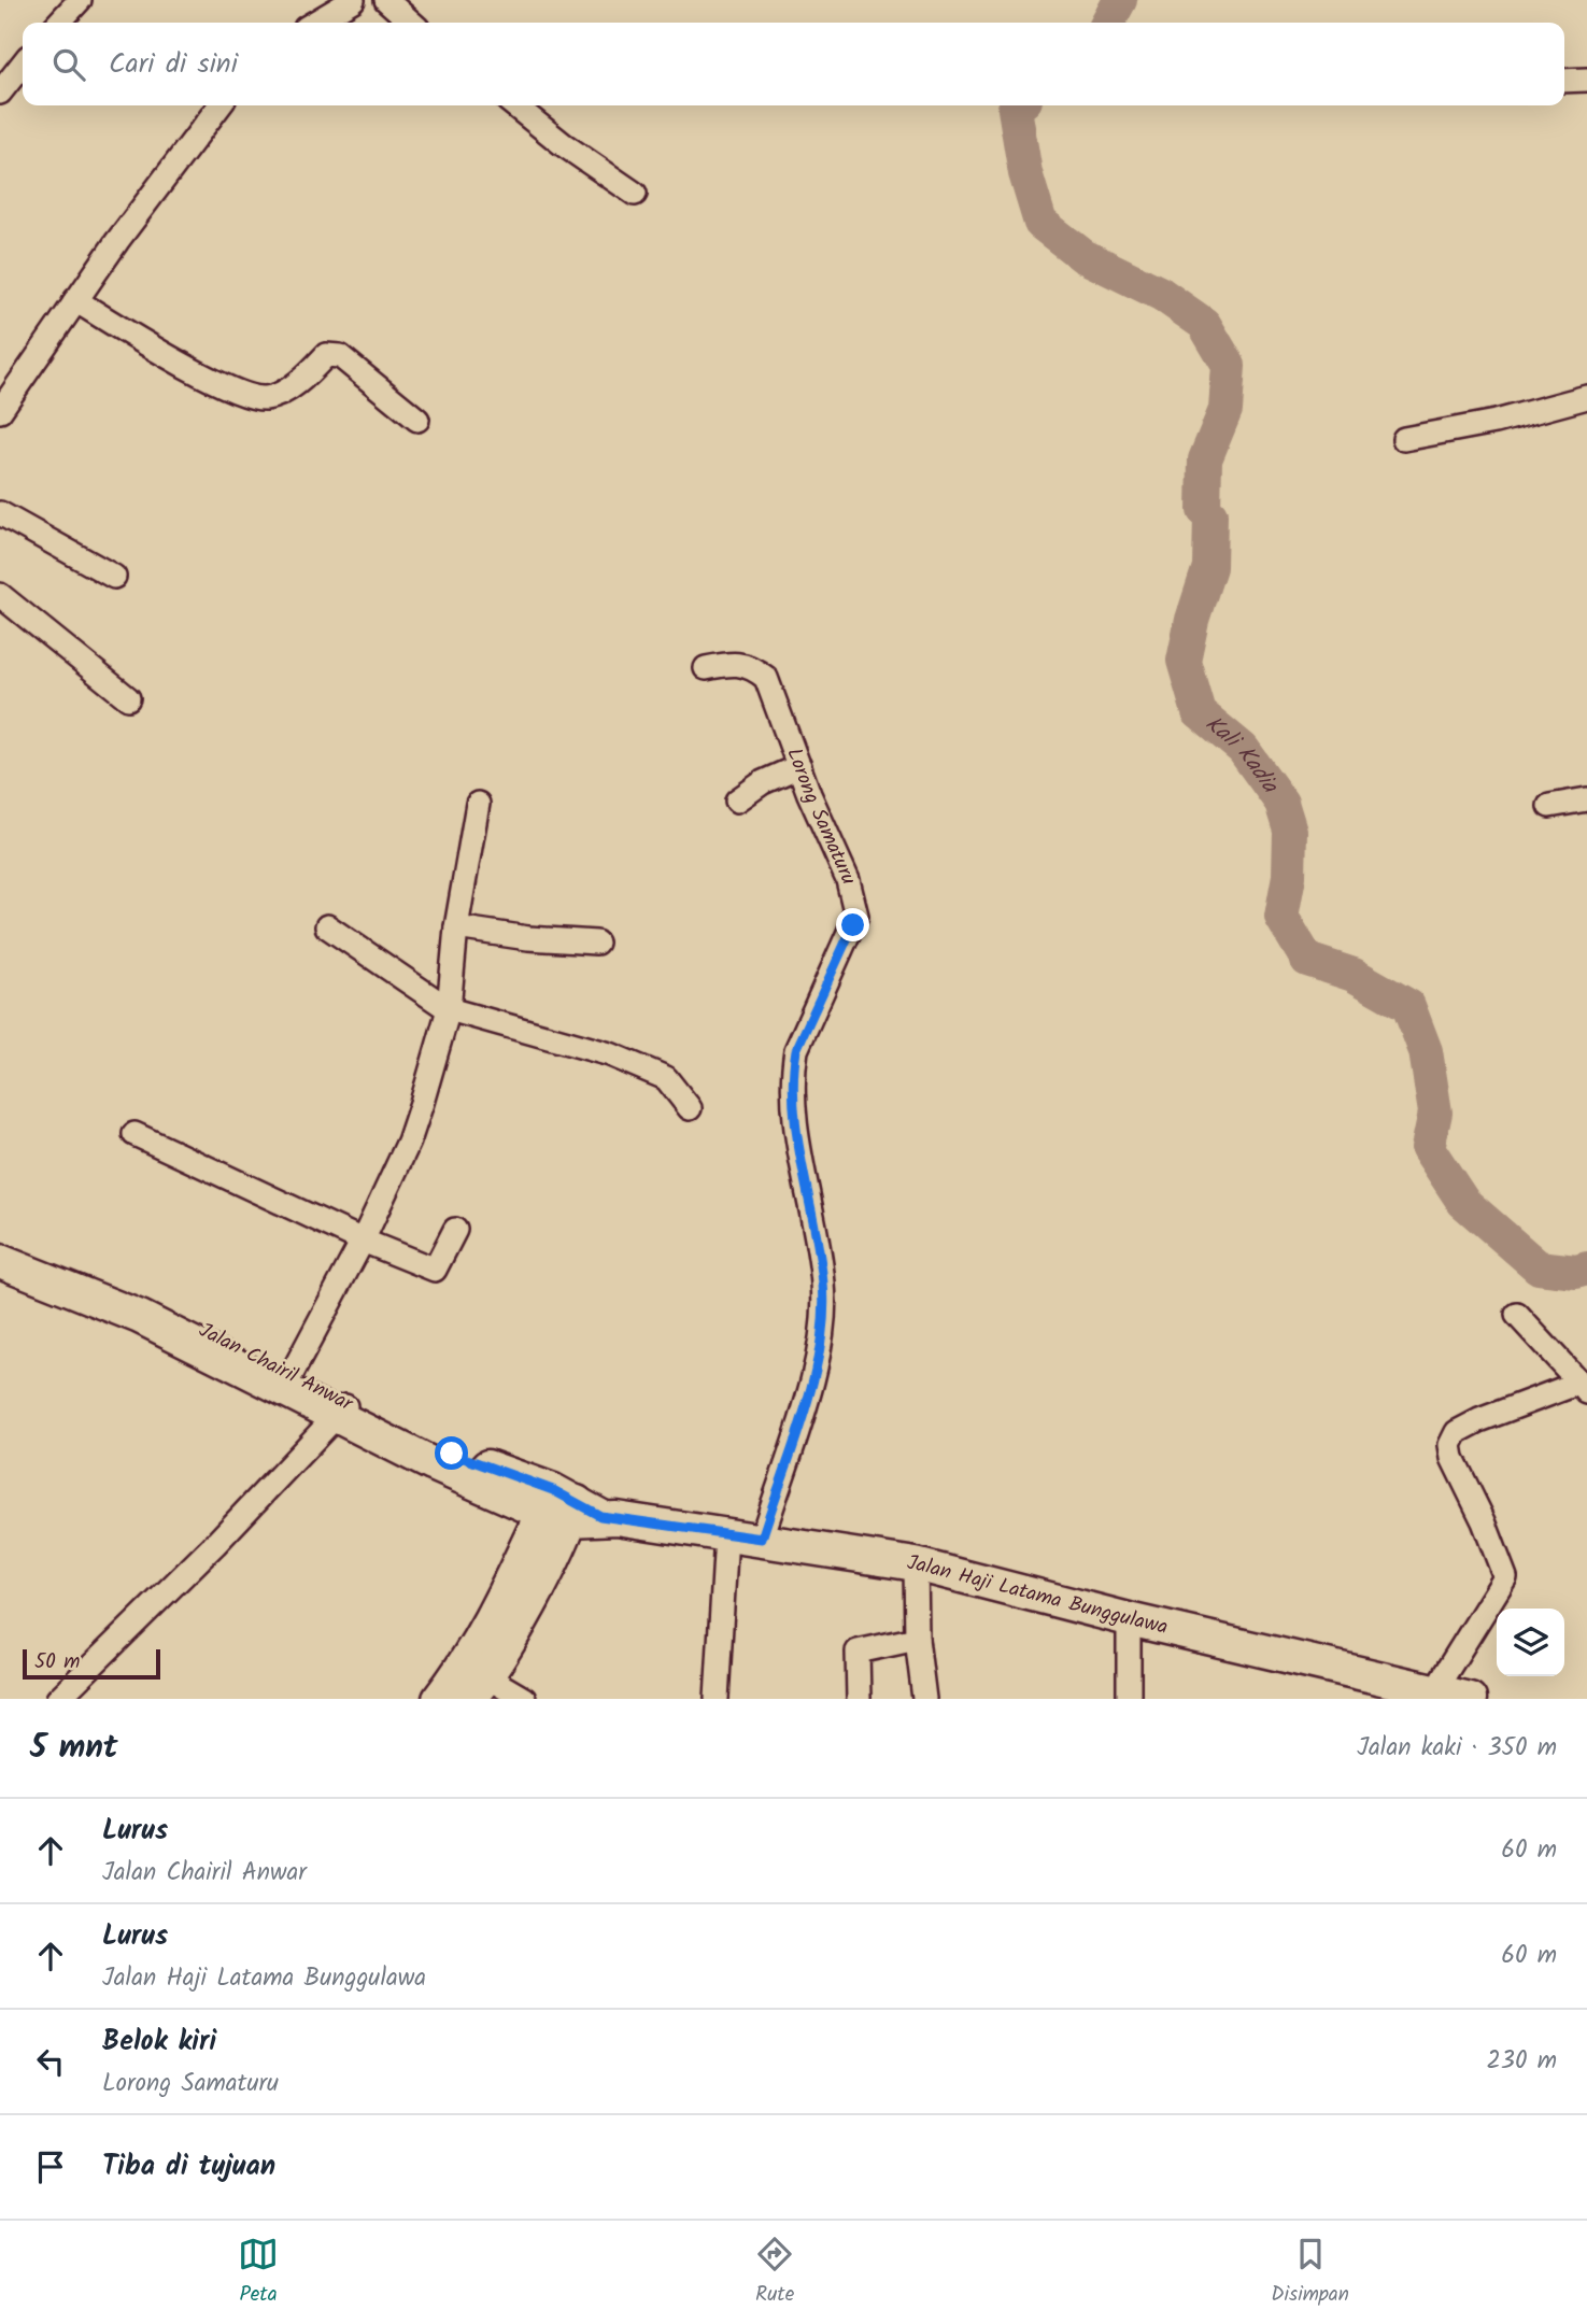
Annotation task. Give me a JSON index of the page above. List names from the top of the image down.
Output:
{
  "streets": {
    "main road": ["Jalan Chairil Anwar", "Jalan Haji Latama Bunggulawa"],
    "street": ["Lorong Samaturu"]
  },
  "crossings": [
    ["Lorong Samaturu", "Jalan Haji Latama Bunggulawa"],
    ["Jalan Chairil Anwar", "Jalan Haji Latama Bunggulawa"]
  ],
  "water": ["Kali Kadia"],
  "scale_bar": "50 m",
  "page": {
    "search": "Cari di sini",
    "scale": "50 m",
    "heading": ["5 mnt", "Jalan kaki · 350 m"],
    "list": [
      ["Lurus", "Jalan Chairil Anwar", "60 m"],
      ["Lurus", "Jalan Haji Latama Bunggulawa", "60 m"],
      ["Belok kiri", "Lorong Samaturu", "230 m"],
      "Tiba di tujuan"
    ],
    "nav": ["Peta", "Rute", "Disimpan"]
  }
}
